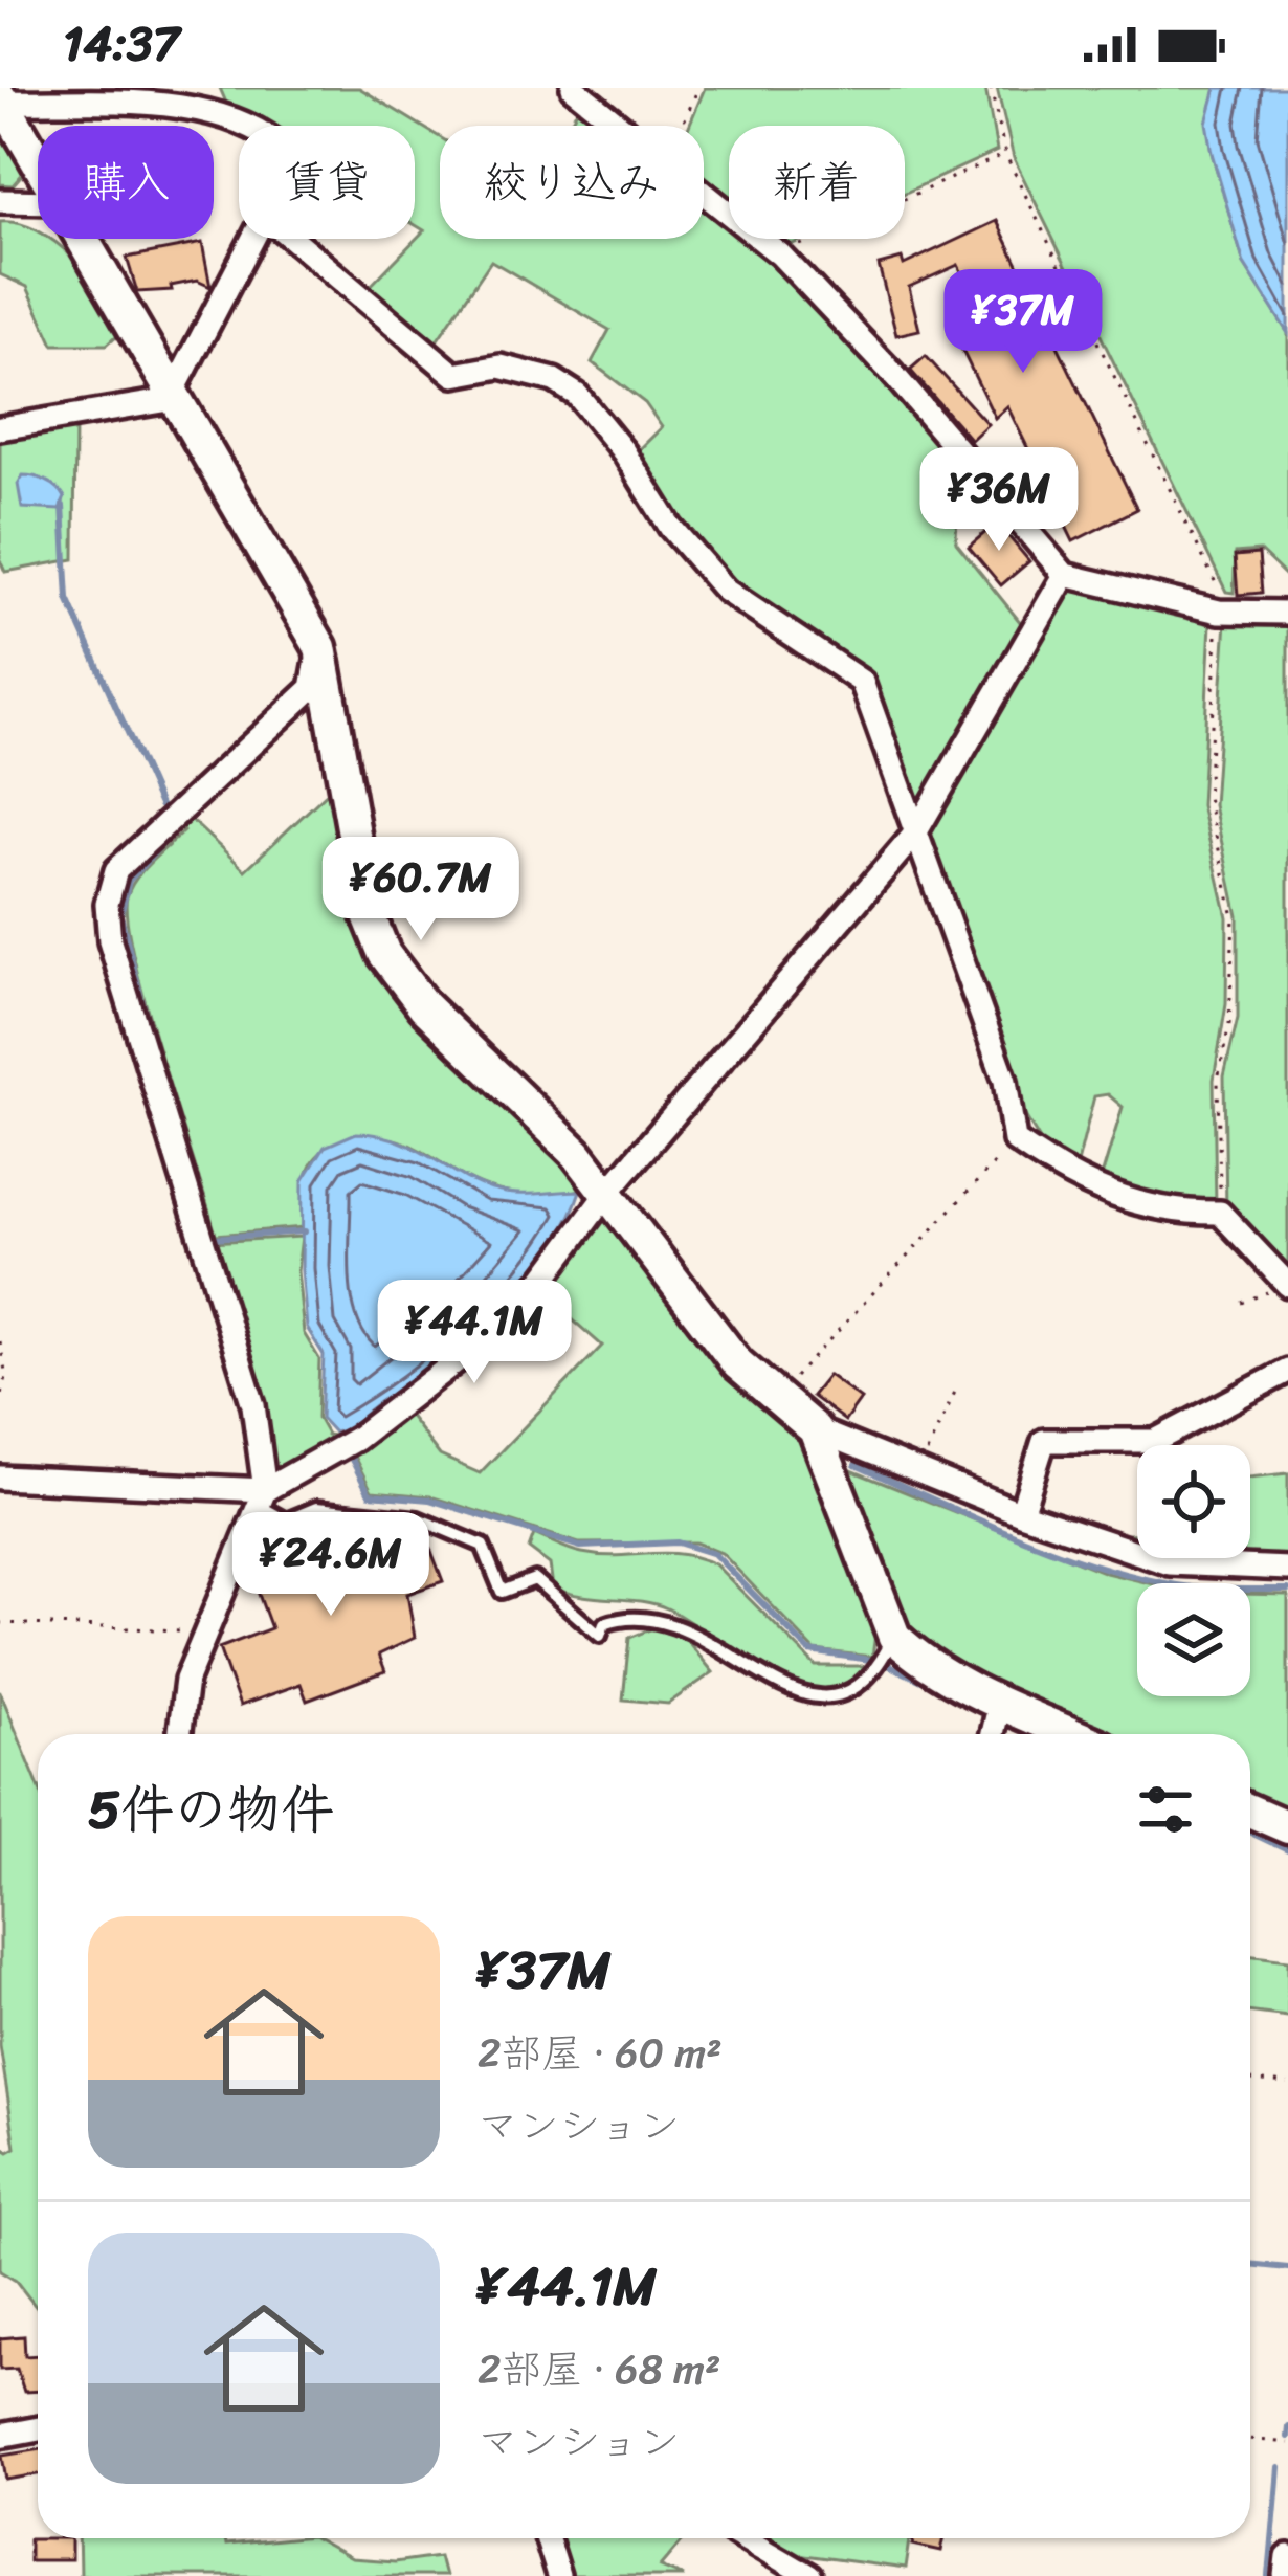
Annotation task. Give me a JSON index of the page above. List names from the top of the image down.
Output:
{
  "page": {
    "status": "14:37",
    "chip": [
      "購入",
      "賃貸",
      "絞り込み",
      "新着"
    ],
    "price": [
      "¥37M",
      "¥36M",
      "¥60.7M",
      "¥44.1M",
      "¥24.6M"
    ],
    "heading": "5件の物件",
    "list": [
      {
        "name": "¥37M",
        "note": "2部屋 · 60 m² · マンション"
      },
      {
        "name": "¥44.1M",
        "note": "2部屋 · 68 m² · マンション"
      }
    ]
  }
}
